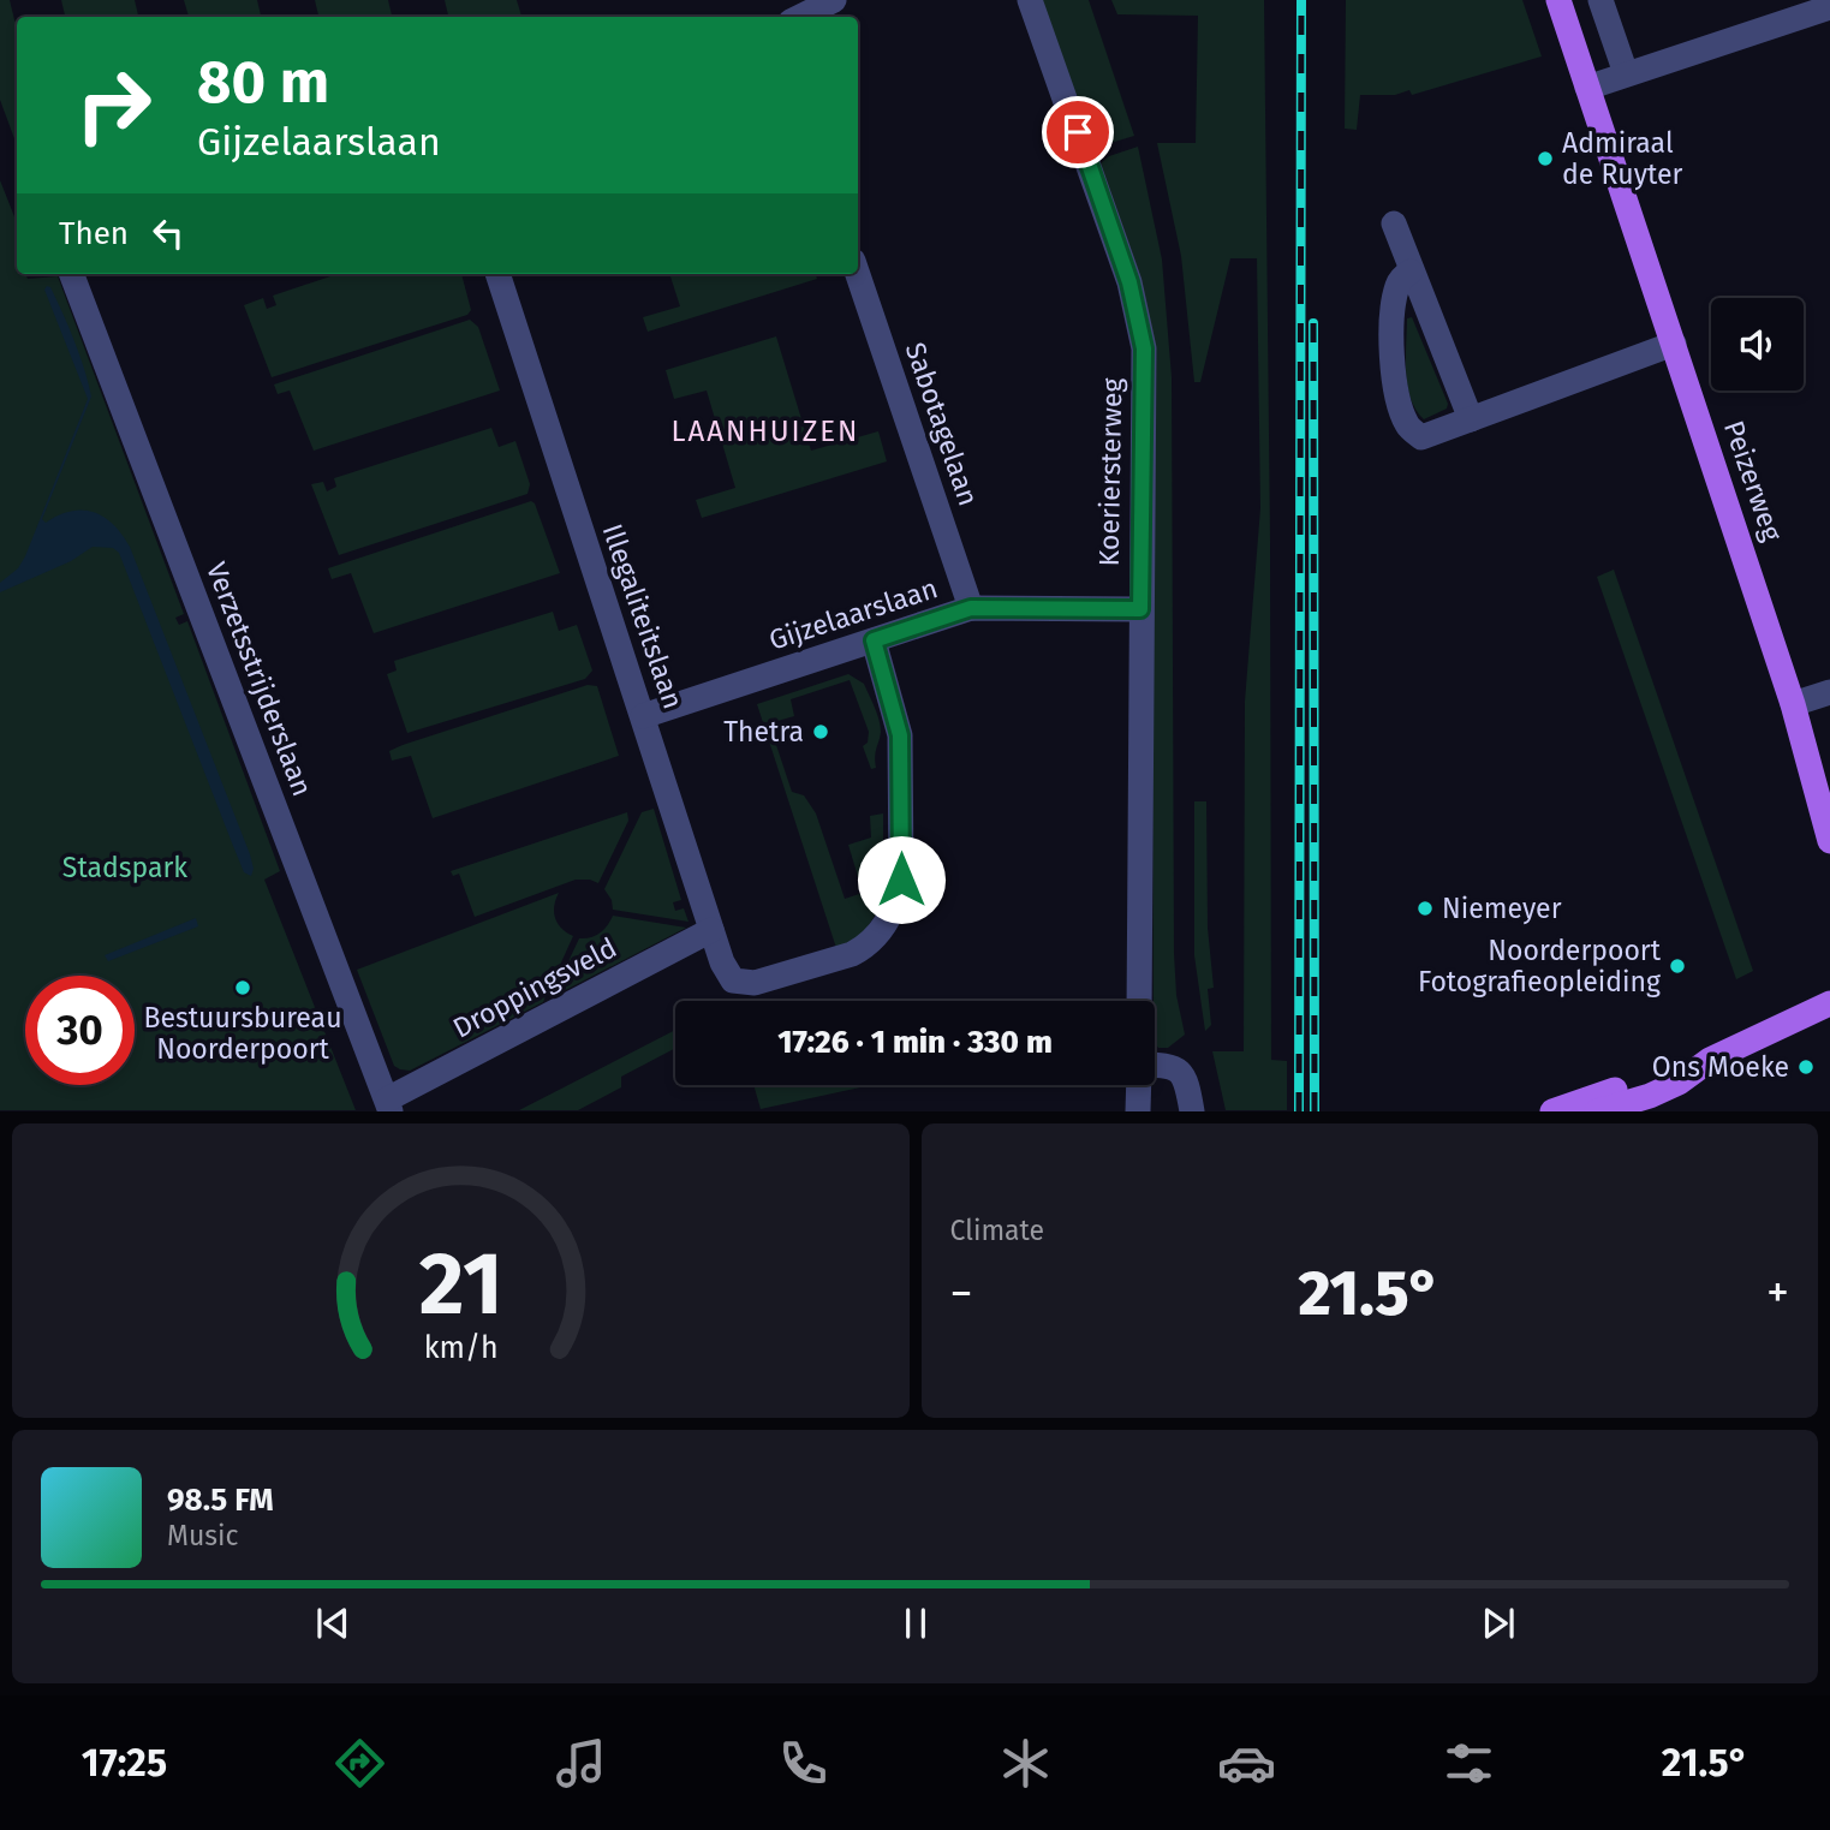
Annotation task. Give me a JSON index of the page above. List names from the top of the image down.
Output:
{
  "streets": {
    "main road": ["Peizerweg"],
    "street": [
      "Sabotagelaan",
      "Koeriersterweg",
      "Gijzelaarslaan",
      "Illegaliteitslaan",
      "Verzetsstrijderslaan",
      "Droppingsveld"
    ]
  },
  "crossings": [
    ["Sabotagelaan", "Gijzelaarslaan"],
    ["Koeriersterweg", "Gijzelaarslaan"],
    ["Gijzelaarslaan", "Illegaliteitslaan"],
    ["Illegaliteitslaan", "Droppingsveld"],
    ["Verzetsstrijderslaan", "Droppingsveld"]
  ],
  "districts": ["LAANHUIZEN"],
  "parks": ["Stadspark"],
  "places": [
    "Admiraal de Ruyter",
    "Thetra",
    "Niemeyer",
    "Noorderpoort Fotografieopleiding",
    "Bestuursbureau Noorderpoort",
    "Ons Moeke"
  ],
  "page": {
    "turn": ["80 m", "Gijzelaarslaan"],
    "then": "Then",
    "limit": "30",
    "trip": "17:26 · 1 min · 330 m",
    "tile": "Climate",
    "heat": ["−", "21.5°", "+"],
    "song": ["98.5 FM", "Music"],
    "tabs": ["17:25", "21.5°"],
    "gauge": ["21", "km/h"]
  }
}
